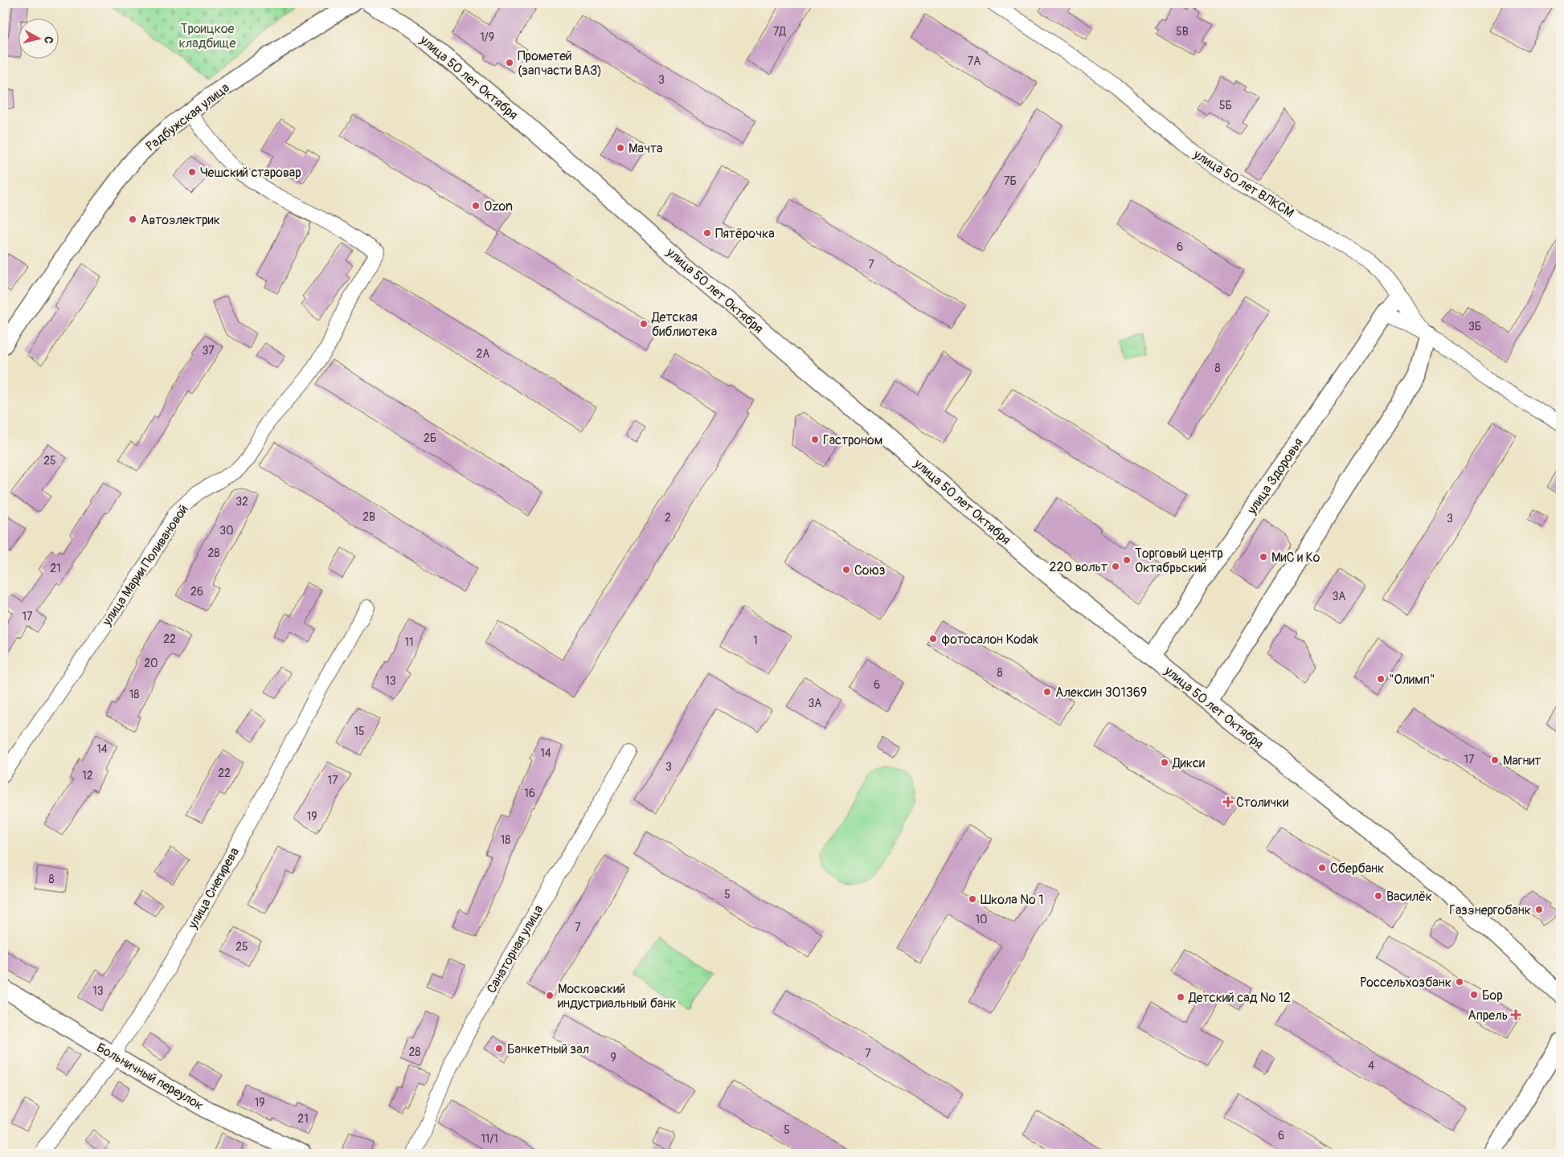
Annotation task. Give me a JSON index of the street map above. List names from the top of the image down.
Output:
{
  "streets": {
    "street": [
      "улица 50 лет Октября",
      "Радбужская улица",
      "улица 50 лет ВЛКСМ",
      "улица Здоровья",
      "улица Марии Поливановой",
      "улица Снегирева",
      "Санаторная улица",
      "Больничный переулок"
    ]
  },
  "crossings": [
    ["улица 50 лет Октября", "улица Здоровья"],
    ["Радбужская улица", "улица Марии Поливановой"],
    ["улица 50 лет ВЛКСМ", "улица Здоровья"],
    ["улица Снегирева", "Больничный переулок"]
  ],
  "parks": ["Троицкое кладбище"],
  "places": {
    "other": [
      "Прометей (запчасти ВАЗ)",
      "Мачта",
      "Чешский старовар",
      "Ozon",
      "Автоэлектрик",
      "Пятёрочка",
      "Детская библиотека",
      "Гастроном",
      "МиС и Ко",
      "Торговый центр Октябрьский",
      "220 вольт",
      "Союз",
      "фотосалон Kodak",
      "\"Олимп\"",
      "Алексин 301369",
      "Магнит",
      "Дикси",
      "Сбербанк",
      "Василёк",
      "Школа № 1",
      "Газэнергобанк",
      "Россельхозбанк",
      "Бор",
      "Московский индустриальный банк",
      "Детский сад № 12",
      "Банкетный зал"
    ],
    "health": ["Столички", "Апрель"]
  },
  "house_numbers": [
    "7Д",
    "5В",
    "1/9",
    "7А",
    "3",
    "5Б",
    "7Б",
    "6",
    "7",
    "3Б",
    "37",
    "2А",
    "8",
    "2Б",
    "25",
    "32",
    "2В",
    "2",
    "3",
    "30",
    "28",
    "21",
    "26",
    "3А",
    "17",
    "22",
    "1",
    "11",
    "20",
    "8",
    "13",
    "6",
    "18",
    "3А",
    "15",
    "14",
    "14",
    "17",
    "3",
    "22",
    "12",
    "17",
    "16",
    "19",
    "18",
    "8",
    "5",
    "10",
    "7",
    "25",
    "13",
    "28",
    "7",
    "9",
    "4",
    "19",
    "21",
    "5",
    "6",
    "11/1"
  ],
  "north": "right"
}
